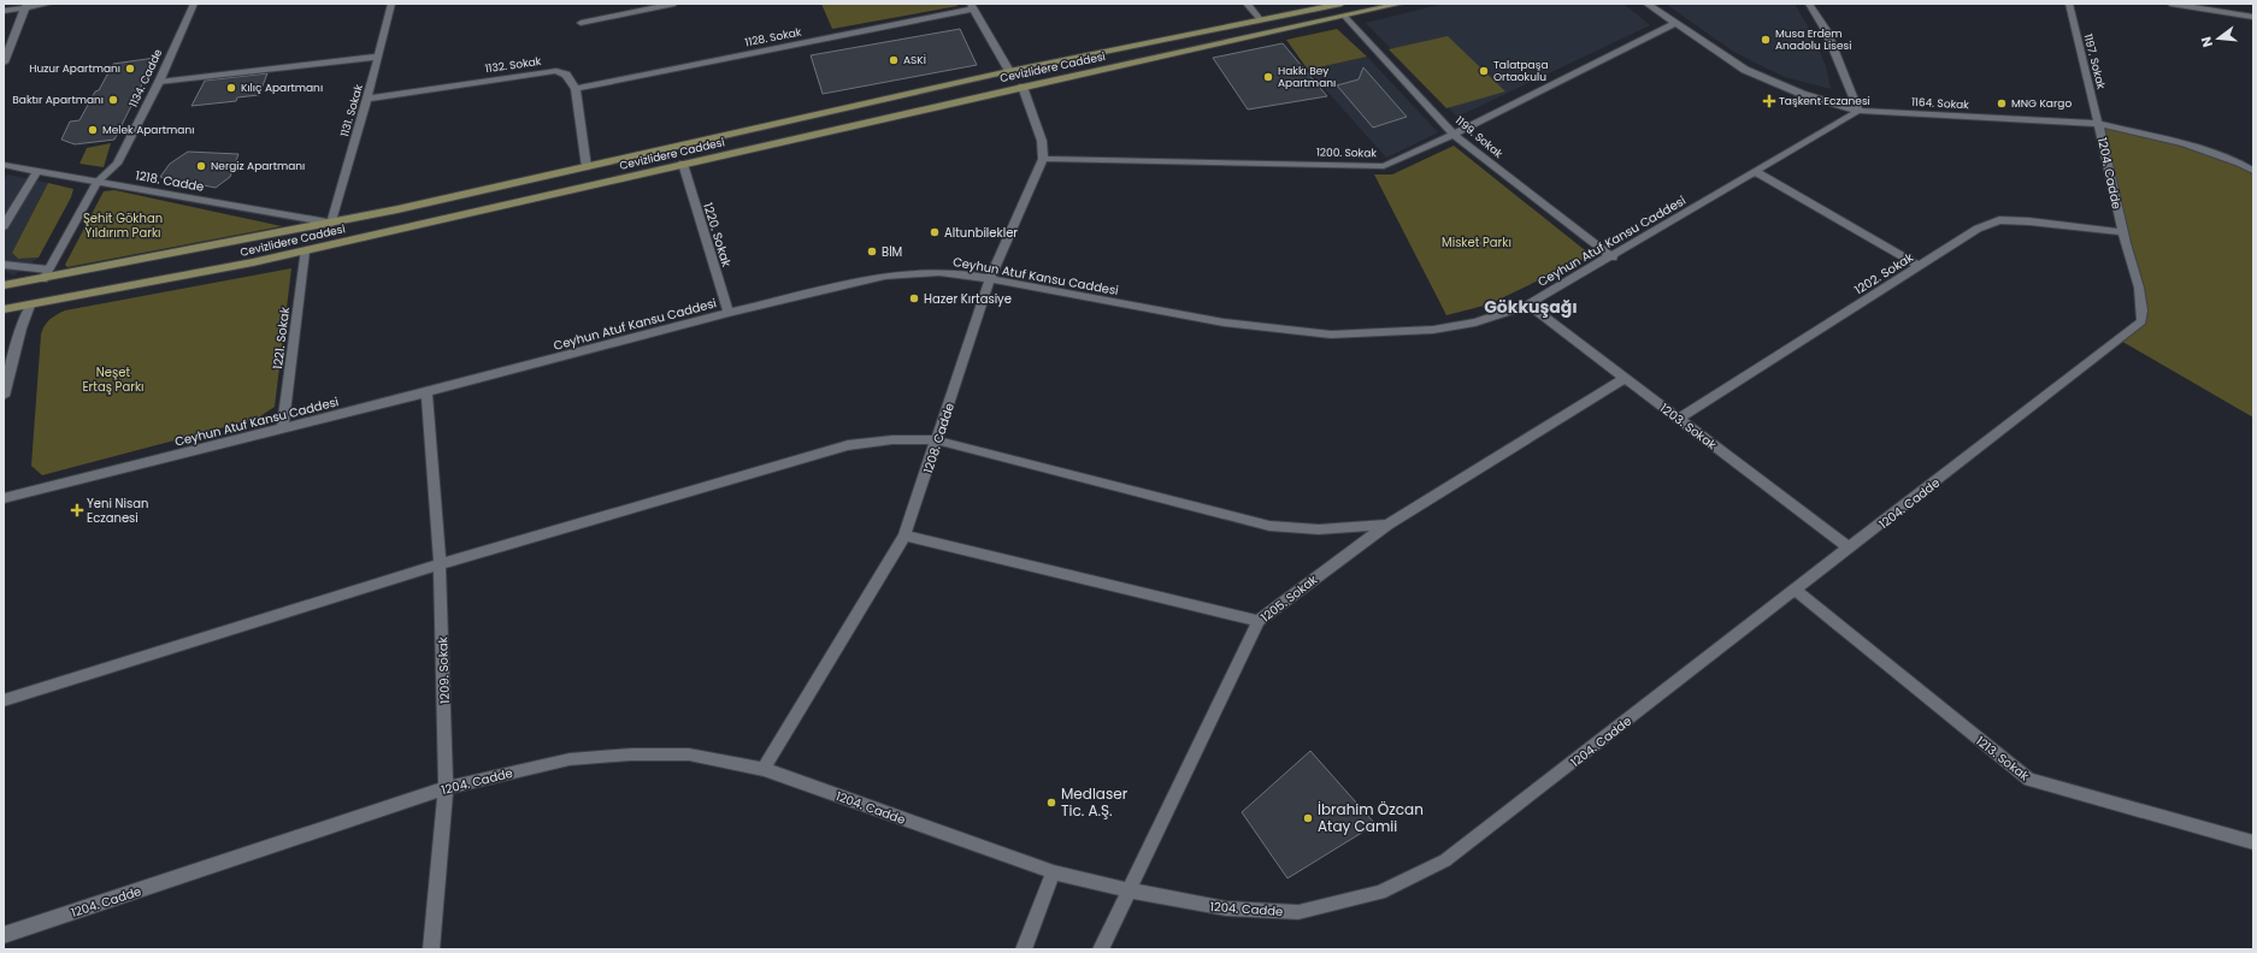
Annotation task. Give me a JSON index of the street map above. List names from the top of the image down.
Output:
{
  "streets": {
    "main road": ["Cevizlidere Caddesi"],
    "street": [
      "1128. Sokak",
      "1197. Sokak",
      "1132. Sokak",
      "1134. Cadde",
      "1164. Sokak",
      "1131. Sokak",
      "1199. Sokak",
      "1200. Sokak",
      "1204. Cadde",
      "1218. Cadde",
      "1220. Sokak",
      "Ceyhun Atuf Kansu Caddesi",
      "1202. Sokak",
      "1221. Sokak",
      "1203. Sokak",
      "1208. Cadde",
      "1205. Sokak",
      "1209. Sokak",
      "1213. Sokak"
    ]
  },
  "crossings": [
    ["1128. Sokak", "1132. Sokak"],
    ["1197. Sokak", "1164. Sokak"],
    ["1197. Sokak", "1204. Cadde"],
    ["1132. Sokak", "1131. Sokak"],
    ["Cevizlidere Caddesi", "1134. Cadde"],
    ["Cevizlidere Caddesi", "1131. Sokak"],
    ["Cevizlidere Caddesi", "1199. Sokak"],
    ["Cevizlidere Caddesi", "1218. Cadde"],
    ["Cevizlidere Caddesi", "1220. Sokak"],
    ["Cevizlidere Caddesi", "1221. Sokak"],
    ["Cevizlidere Caddesi", "1208. Cadde"],
    ["1134. Cadde", "1218. Cadde"],
    ["1164. Sokak", "1200. Sokak"],
    ["1164. Sokak", "1204. Cadde"],
    ["1164. Sokak", "Ceyhun Atuf Kansu Caddesi"],
    ["1131. Sokak", "1218. Cadde"],
    ["1199. Sokak", "1200. Sokak"],
    ["1199. Sokak", "Ceyhun Atuf Kansu Caddesi"],
    ["1200. Sokak", "1208. Cadde"],
    ["1204. Cadde", "1202. Sokak"],
    ["1204. Cadde", "1203. Sokak"],
    ["1204. Cadde", "1208. Cadde"],
    ["1204. Cadde", "1205. Sokak"],
    ["1204. Cadde", "1209. Sokak"],
    ["1204. Cadde", "1213. Sokak"],
    ["1220. Sokak", "Ceyhun Atuf Kansu Caddesi"],
    ["Ceyhun Atuf Kansu Caddesi", "1221. Sokak"],
    ["Ceyhun Atuf Kansu Caddesi", "1203. Sokak"],
    ["Ceyhun Atuf Kansu Caddesi", "1208. Cadde"],
    ["Ceyhun Atuf Kansu Caddesi", "1209. Sokak"],
    ["1202. Sokak", "1203. Sokak"],
    ["1203. Sokak", "1205. Sokak"]
  ],
  "districts": ["Gökkuşağı"],
  "parks": ["Şehit Gökhan Yıldırım Parkı", "Misket Parkı", "Neşet Ertaş Parkı"],
  "places": {
    "other": [
      "Musa Erdem Anadolu Lisesi",
      "ASKİ",
      "Huzur Apartmanı",
      "Talatpaşa Ortaokulu",
      "Hakkı Bey Apartmanı",
      "Kılıç Apartmanı",
      "Baktır Apartmanı",
      "MNG Kargo",
      "Melek Apartmanı",
      "Nergiz Apartmanı",
      "Altunbilekler",
      "BİM",
      "Hazer Kırtasiye",
      "Medlaser Tic. A.Ş.",
      "İbrahim Özcan Atay Camii"
    ],
    "health": ["Taşkent Eczanesi", "Yeni Nisan Eczanesi"]
  },
  "north": "left"
}
